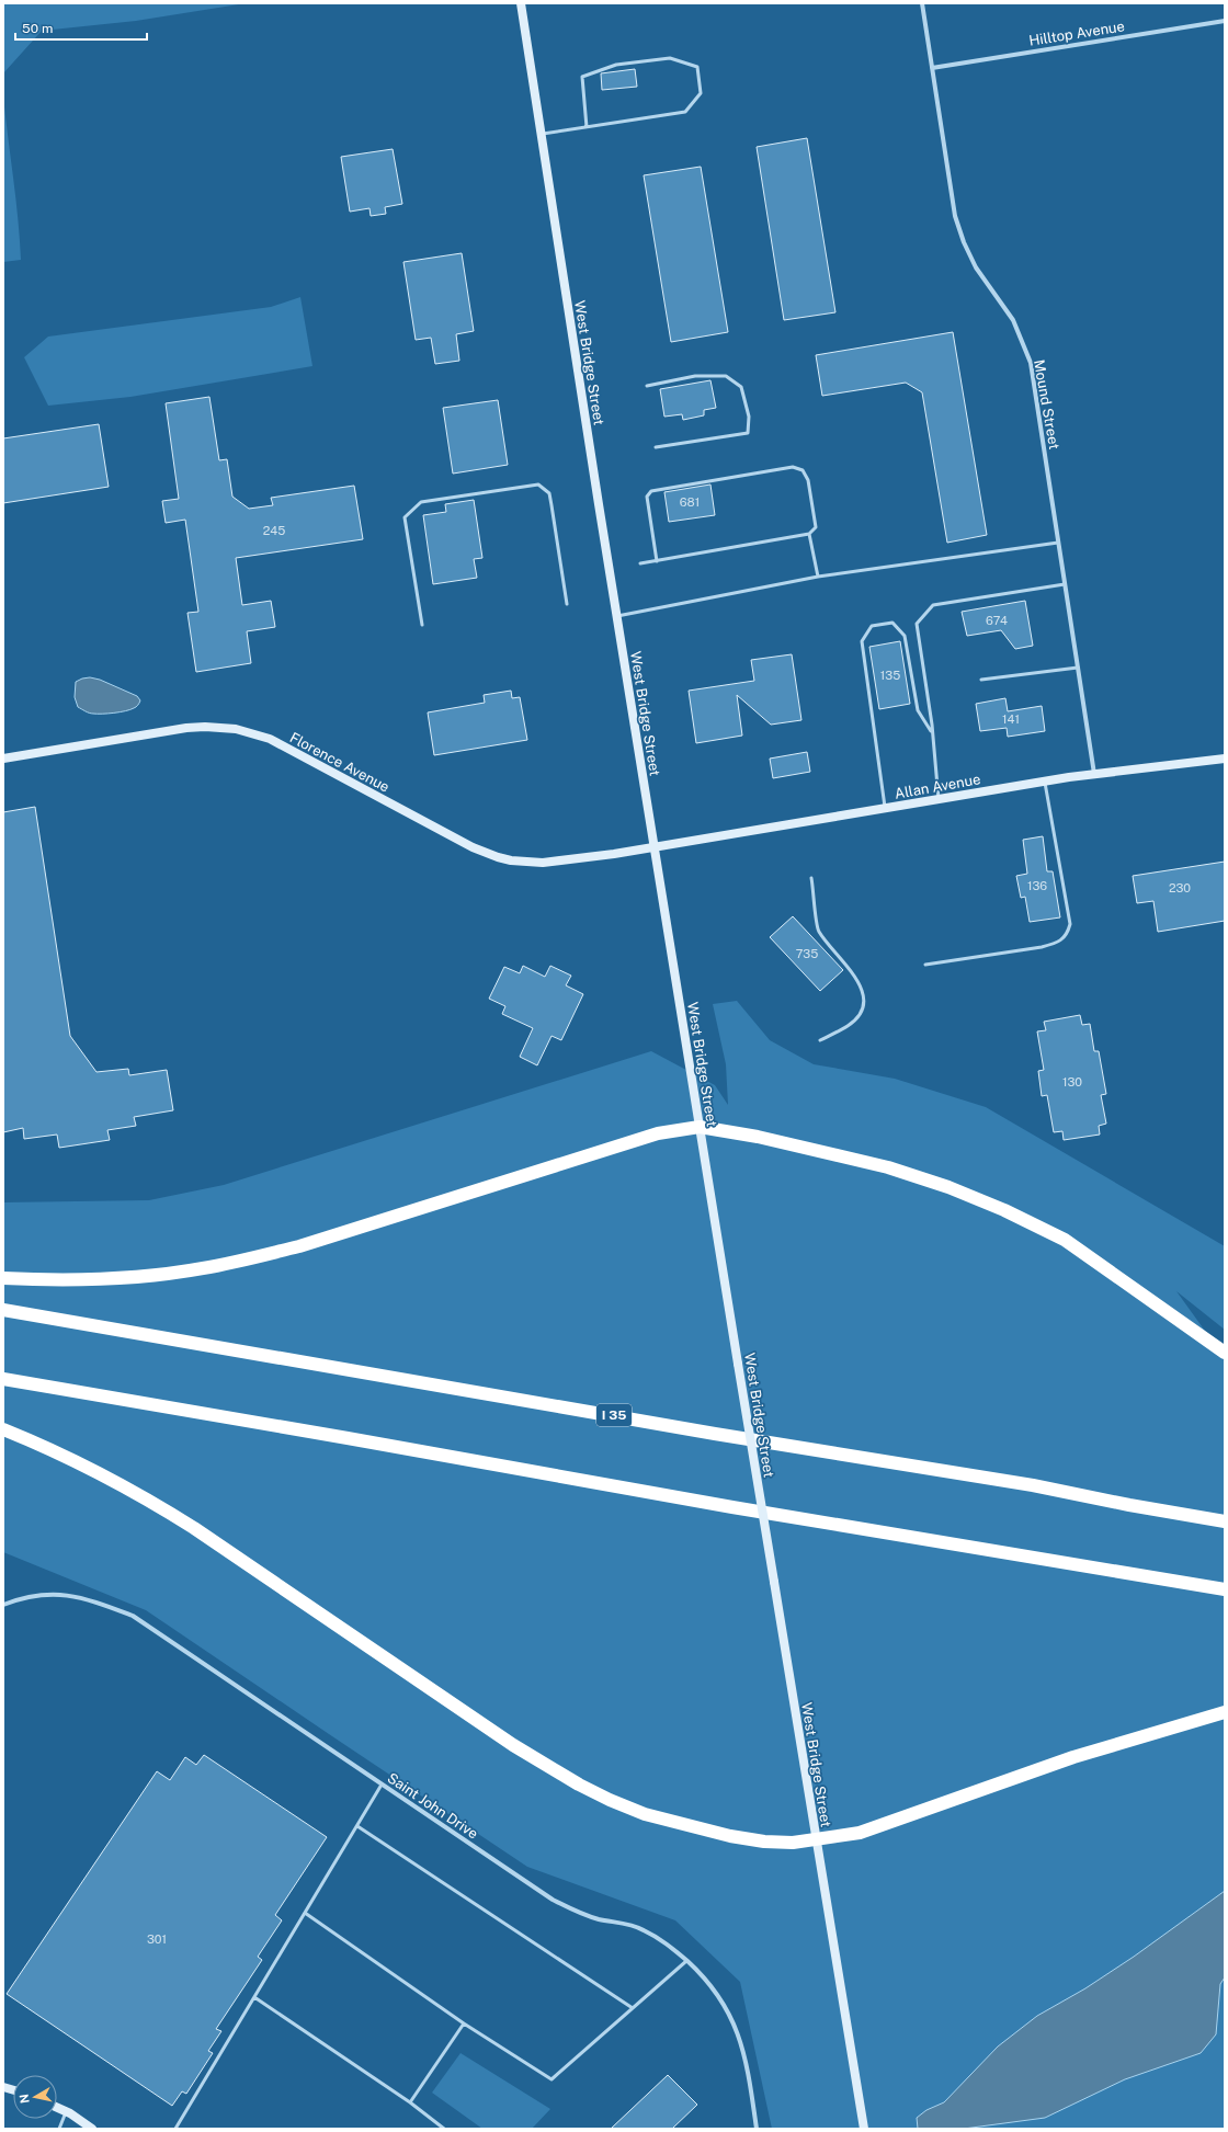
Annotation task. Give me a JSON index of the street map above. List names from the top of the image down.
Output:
{
  "streets": {
    "highway": ["I 35"],
    "main road": ["West Bridge Street", "Florence Avenue", "Allan Avenue"],
    "street": ["Hilltop Avenue", "Mound Street", "Saint John Drive"]
  },
  "crossings": [
    ["Hilltop Avenue", "Mound Street"],
    ["West Bridge Street", "Florence Avenue"],
    ["West Bridge Street", "Allan Avenue"],
    ["Mound Street", "Allan Avenue"],
    ["Florence Avenue", "Allan Avenue"]
  ],
  "house_numbers": [
    "681",
    "245",
    "674",
    "135",
    "141",
    "136",
    "230",
    "735",
    "130",
    "301"
  ],
  "scale_bar": "50 m",
  "north": "left"
}
